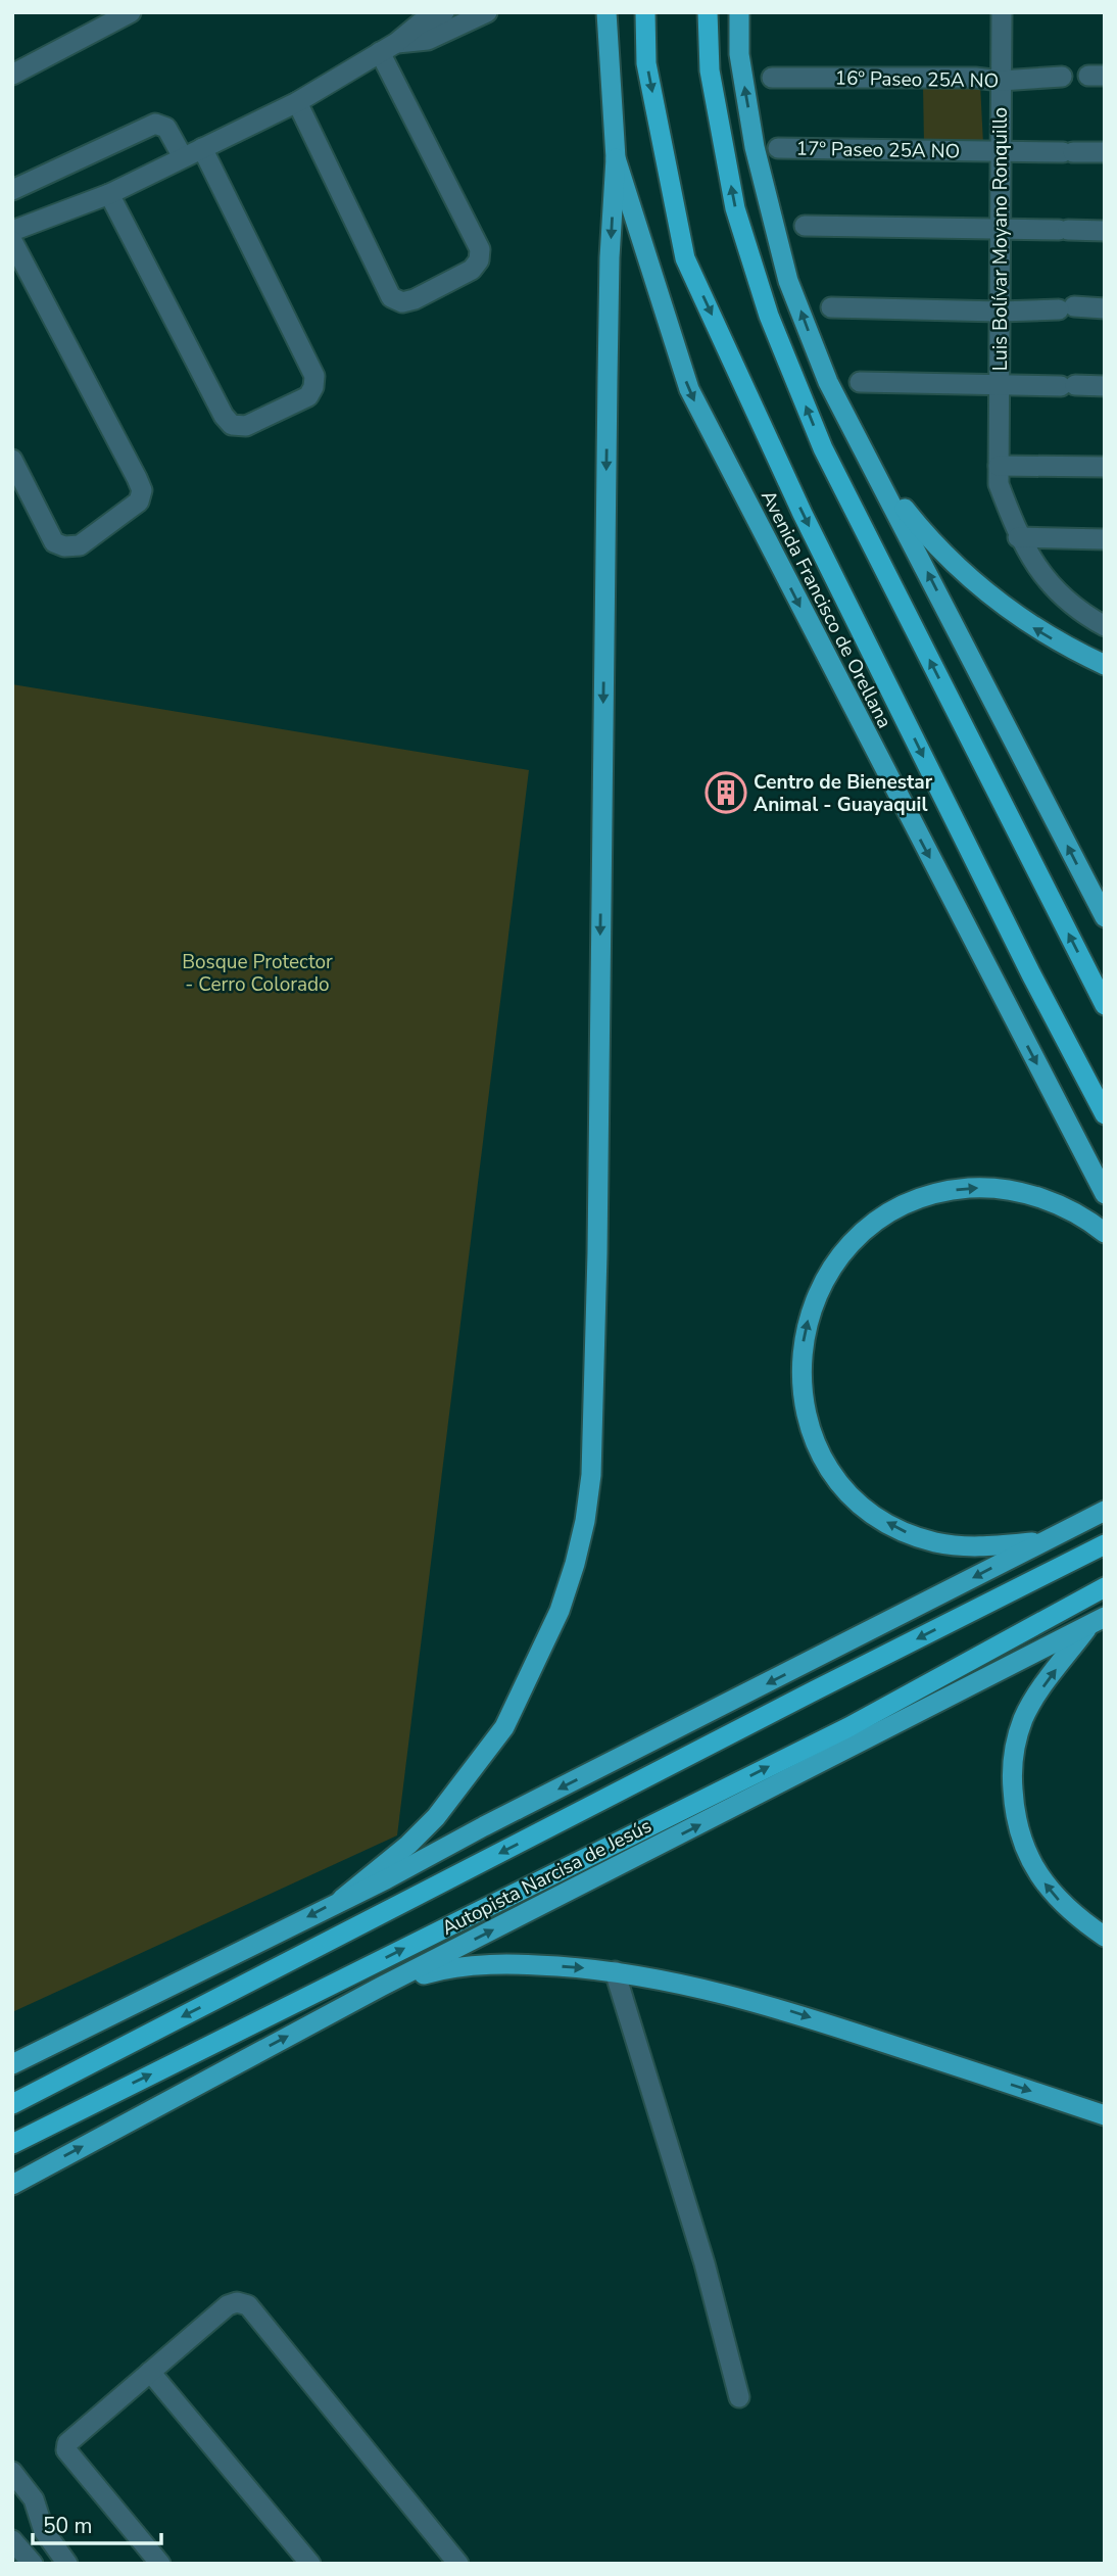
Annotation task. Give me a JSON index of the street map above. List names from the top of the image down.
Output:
{
  "streets": {
    "highway": ["Avenida Francisco de Orellana", "Autopista Narcisa de Jesús"],
    "street": ["16º Paseo 25A NO", "17º Paseo 25A NO", "Luis Bolívar Moyano Ronquillo"]
  },
  "crossings": [
    ["16º Paseo 25A NO", "Luis Bolívar Moyano Ronquillo"],
    ["17º Paseo 25A NO", "Luis Bolívar Moyano Ronquillo"]
  ],
  "parks": ["Bosque Protector - Cerro Colorado"],
  "places": {
    "building": ["Centro de Bienestar Animal - Guayaquil"]
  },
  "scale_bar": "50 m"
}
